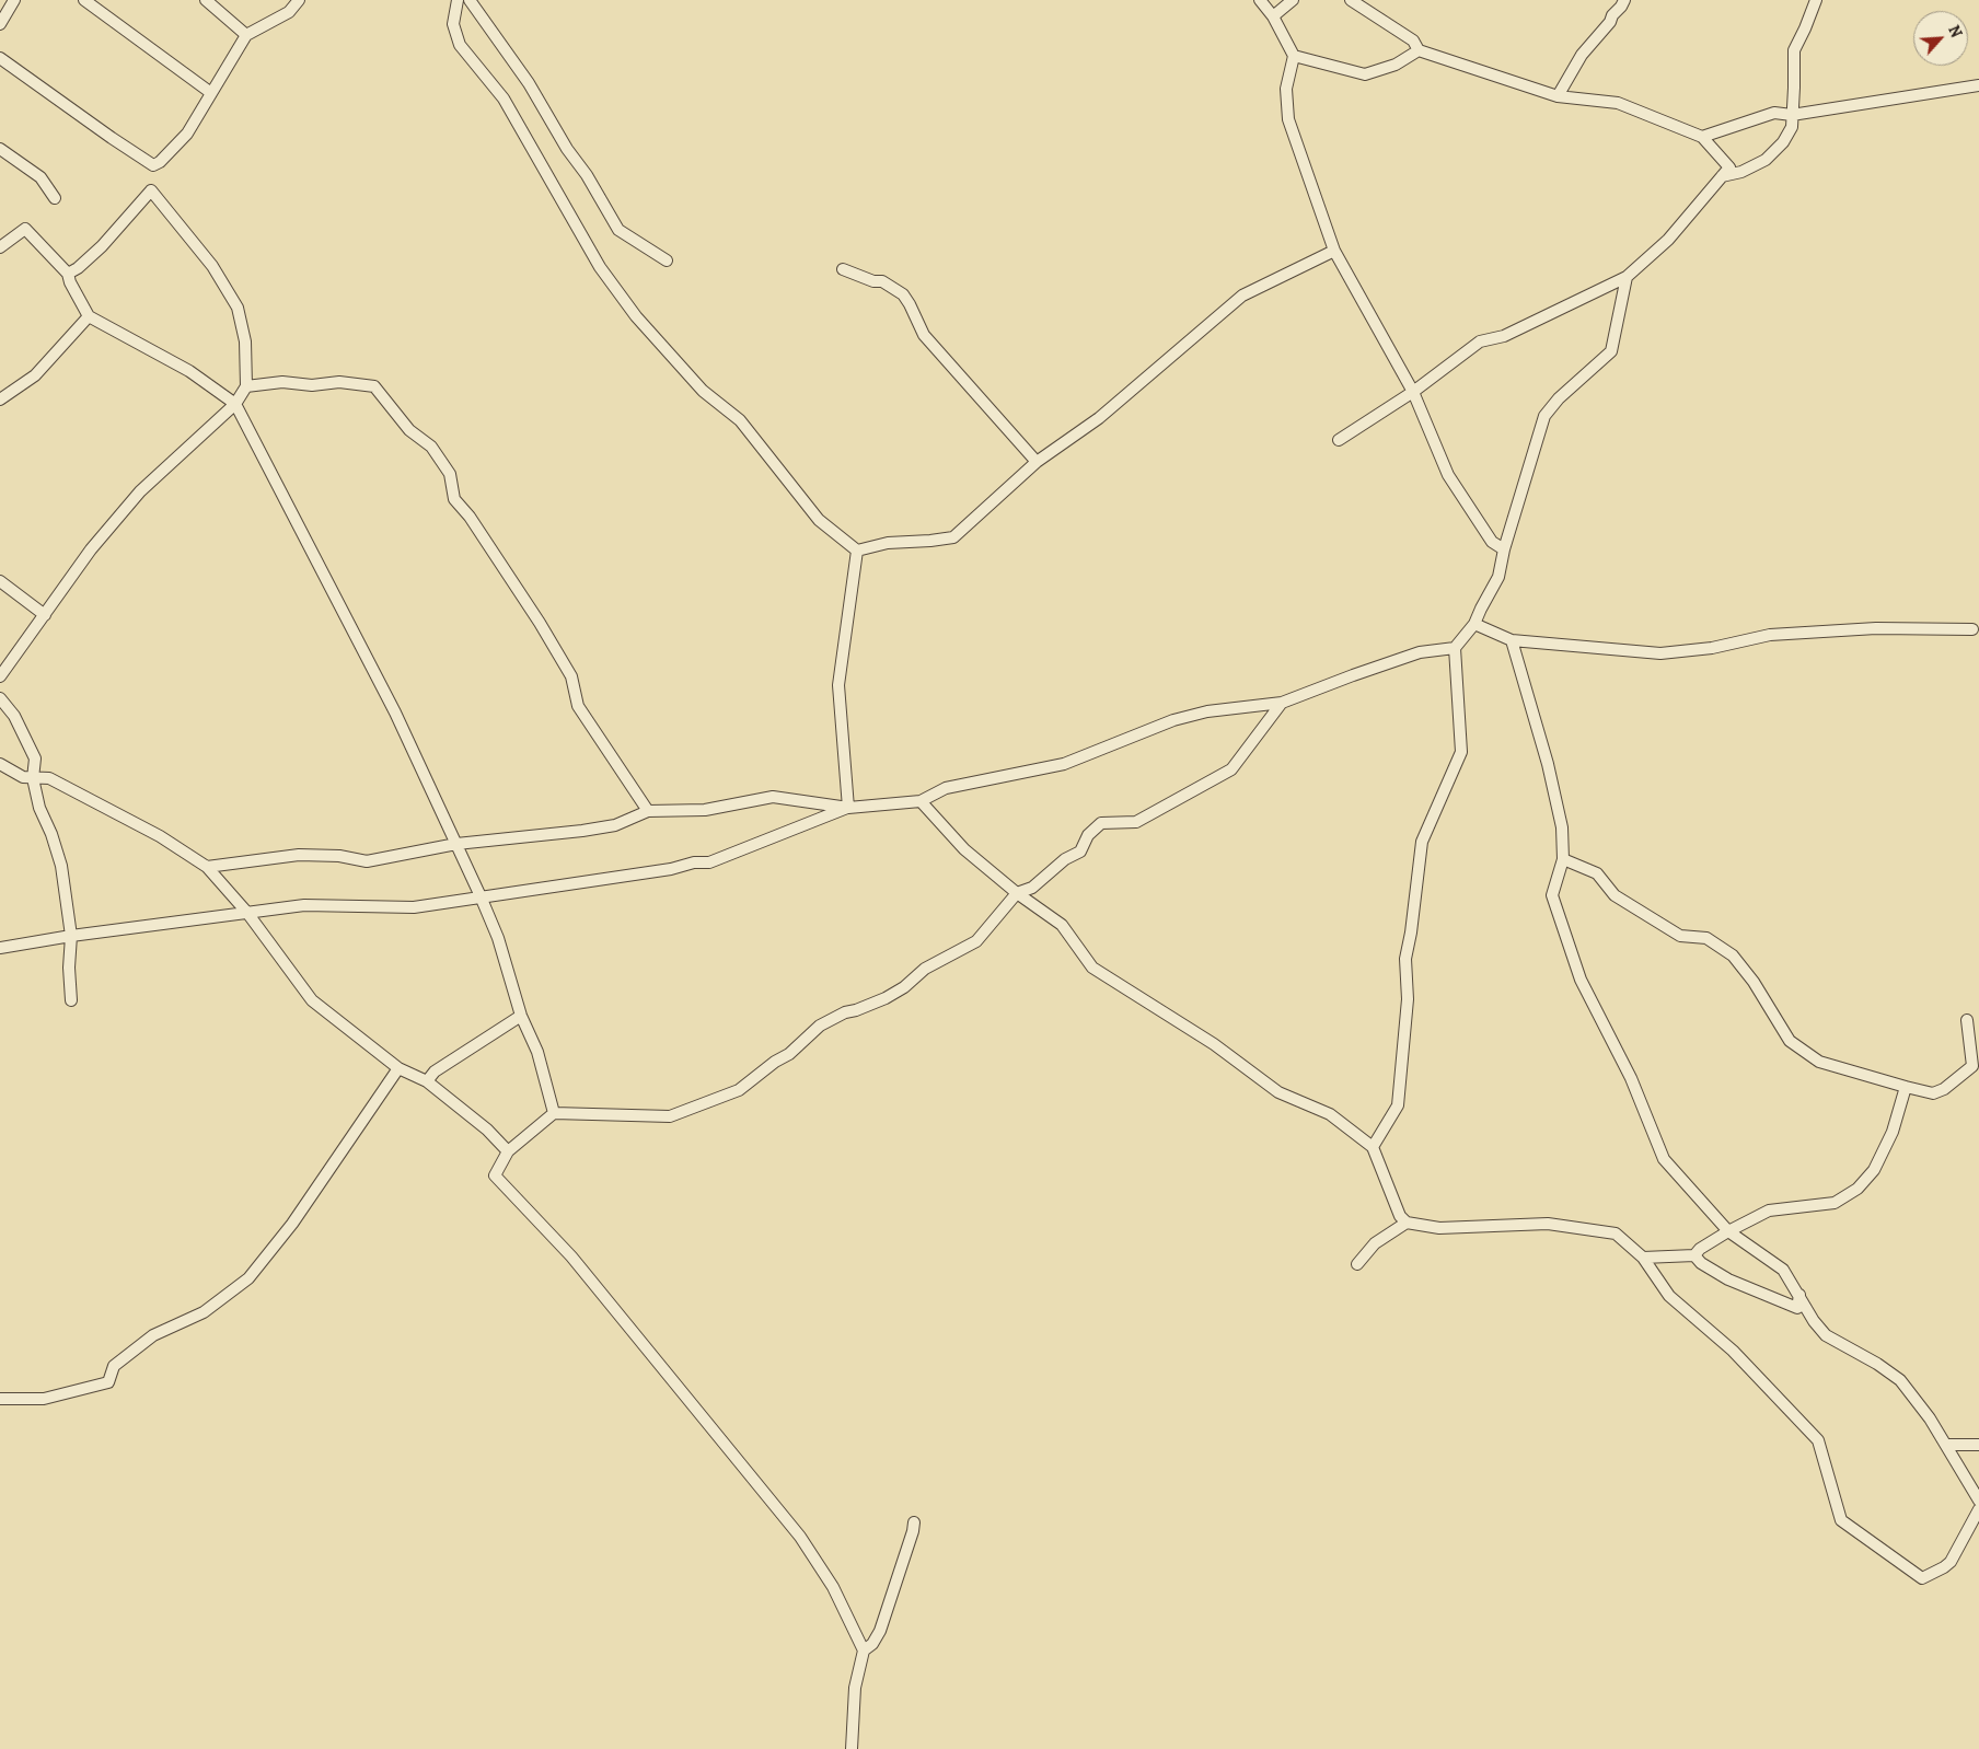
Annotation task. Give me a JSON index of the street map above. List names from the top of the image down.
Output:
{
  "north": "top right"
}
